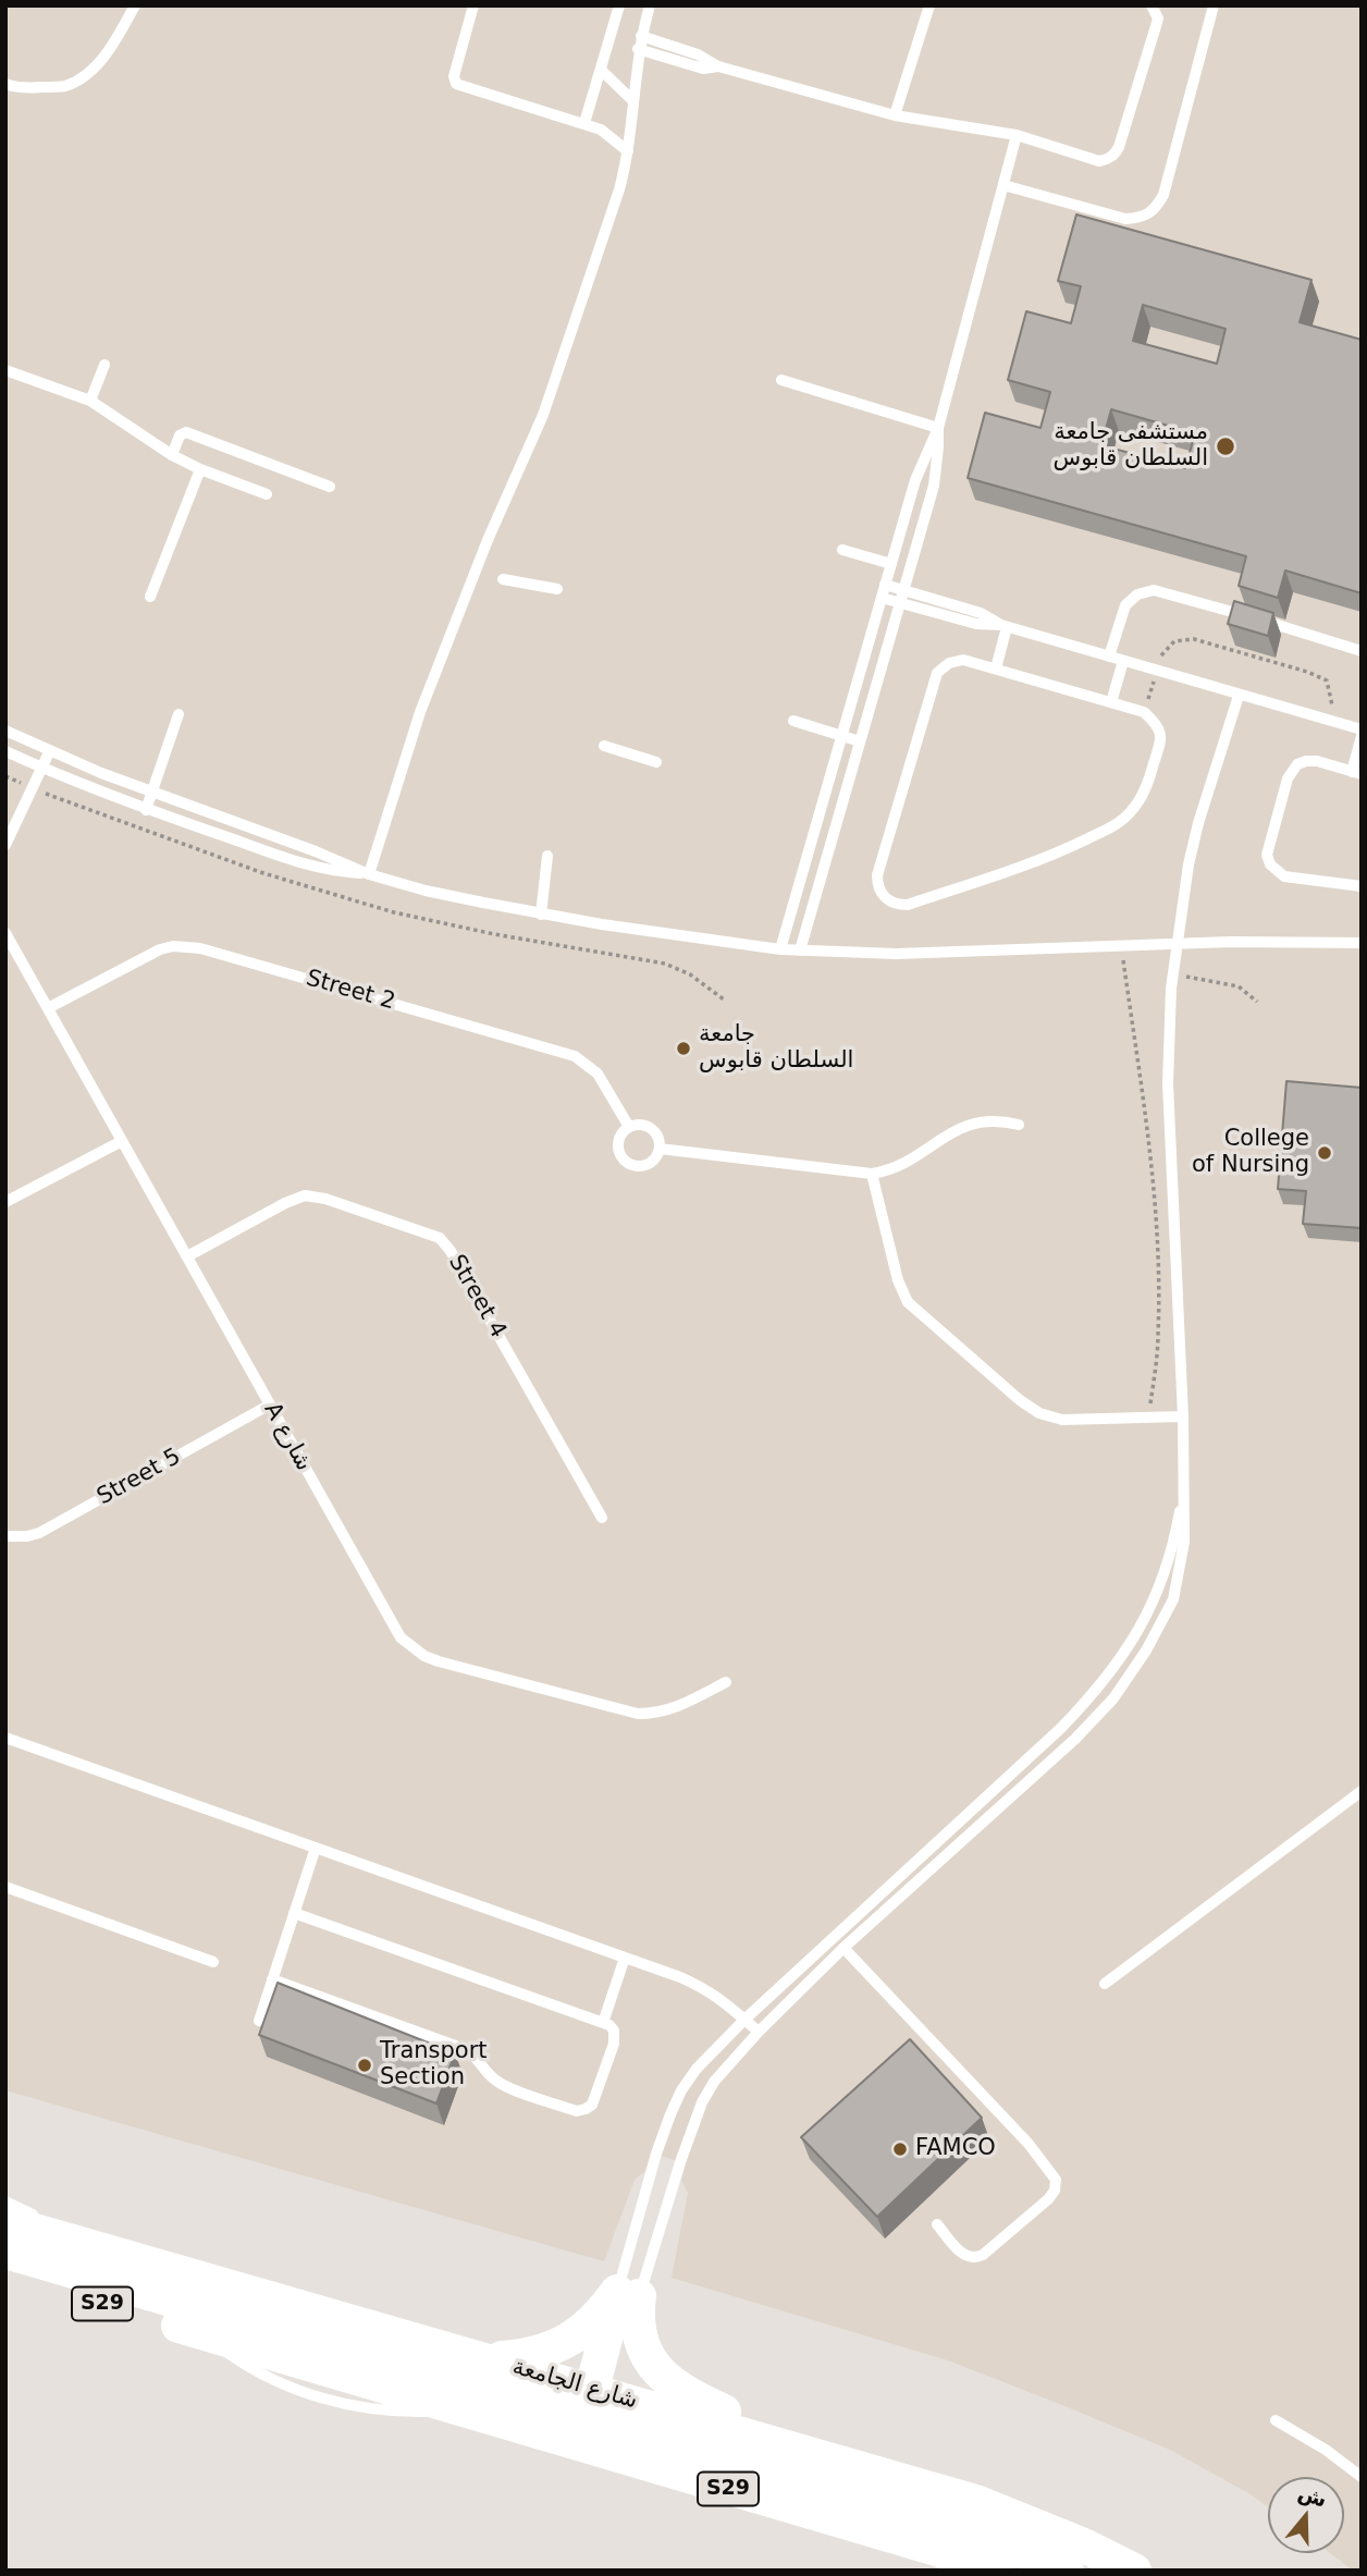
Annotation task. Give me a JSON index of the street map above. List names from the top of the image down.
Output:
{
  "streets": {
    "main road": ["S29", "شارع الجامعة"],
    "lane": [
      "Street 2",
      "Street 4",
      "A شارع",
      "Street 5"
    ]
  },
  "crossings": [
    ["Street 2", "A شارع"],
    ["Street 4", "A شارع"],
    ["A شارع", "Street 5"]
  ],
  "places": [
    "مستشفى جامعة السلطان قابوس",
    "جامعة السلطان قابوس",
    "College of Nursing",
    "Transport Section",
    "FAMCO"
  ],
  "north": "top"
}
